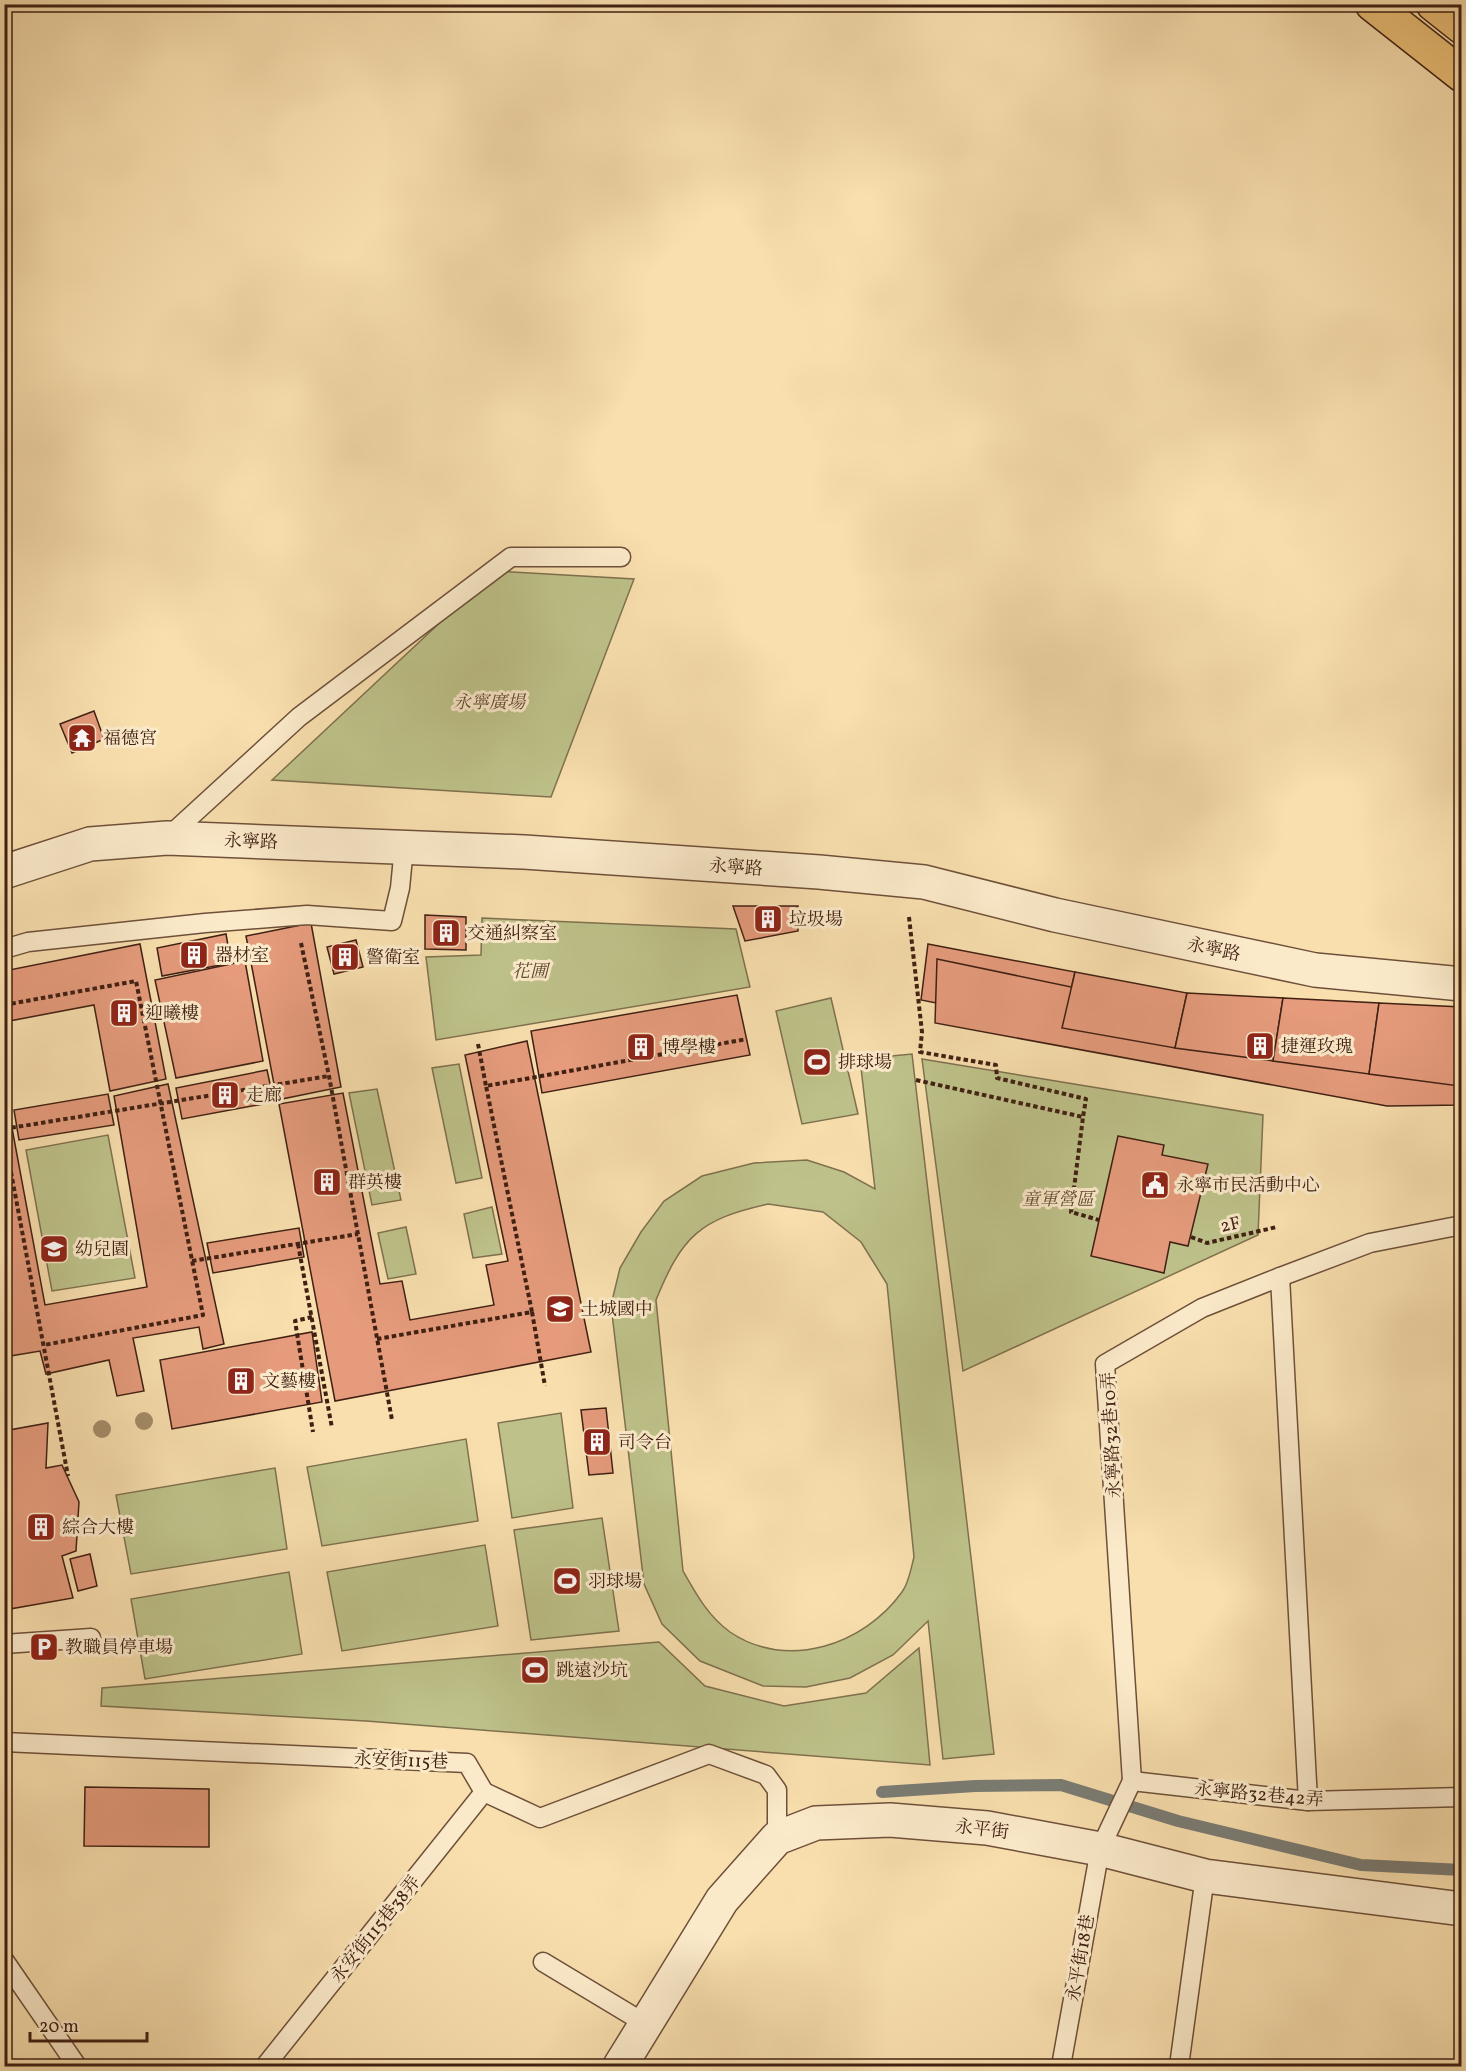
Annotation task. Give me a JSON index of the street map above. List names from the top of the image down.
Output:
{
  "streets": {
    "street": ["永寧路", "永平街"],
    "lane": [
      "永寧路32巷10弄",
      "永安街115巷",
      "永寧路32巷42弄",
      "永安街115巷38弄",
      "永平街18巷"
    ],
    "path": ["2F"]
  },
  "crossings": [
    ["永寧路32巷10弄", "永寧路32巷42弄"],
    ["永安街115巷", "永安街115巷38弄"],
    ["永平街", "永平街18巷"]
  ],
  "parks": ["永寧廣場", "花圃", "童軍營區"],
  "places": {
    "temple": ["福德宮"],
    "building": [
      "垃圾場",
      "交通糾察室",
      "器材室",
      "警衛室",
      "迎曦樓",
      "捷運玫瑰",
      "博學樓",
      "走廊",
      "群英樓",
      "文藝樓",
      "司令台",
      "綜合大樓"
    ],
    "sports": ["排球場", "羽球場", "跳遠沙坑"],
    "public building": ["永寧市民活動中心"],
    "school or university": ["幼兒園", "土城國中"],
    "parking": ["教職員停車場"]
  },
  "scale_bar": "20 m"
}
